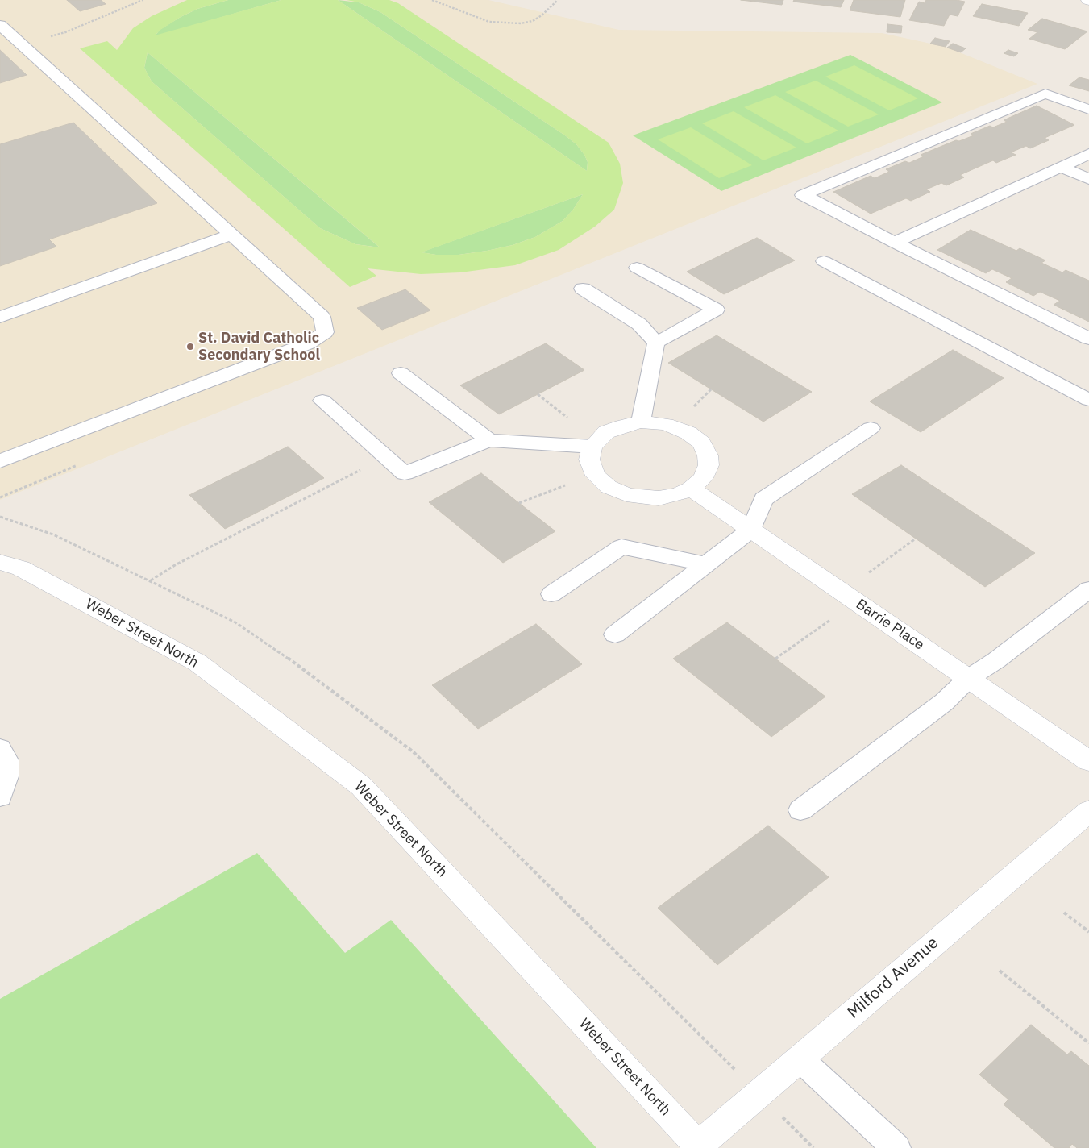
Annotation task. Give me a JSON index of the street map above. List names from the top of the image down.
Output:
{
  "streets": {
    "street": ["Barrie Place", "Weber Street North", "Milford Avenue"]
  },
  "crossings": [
    ["Weber Street North", "Milford Avenue"]
  ],
  "places": ["St. David Catholic Secondary School"]
}
